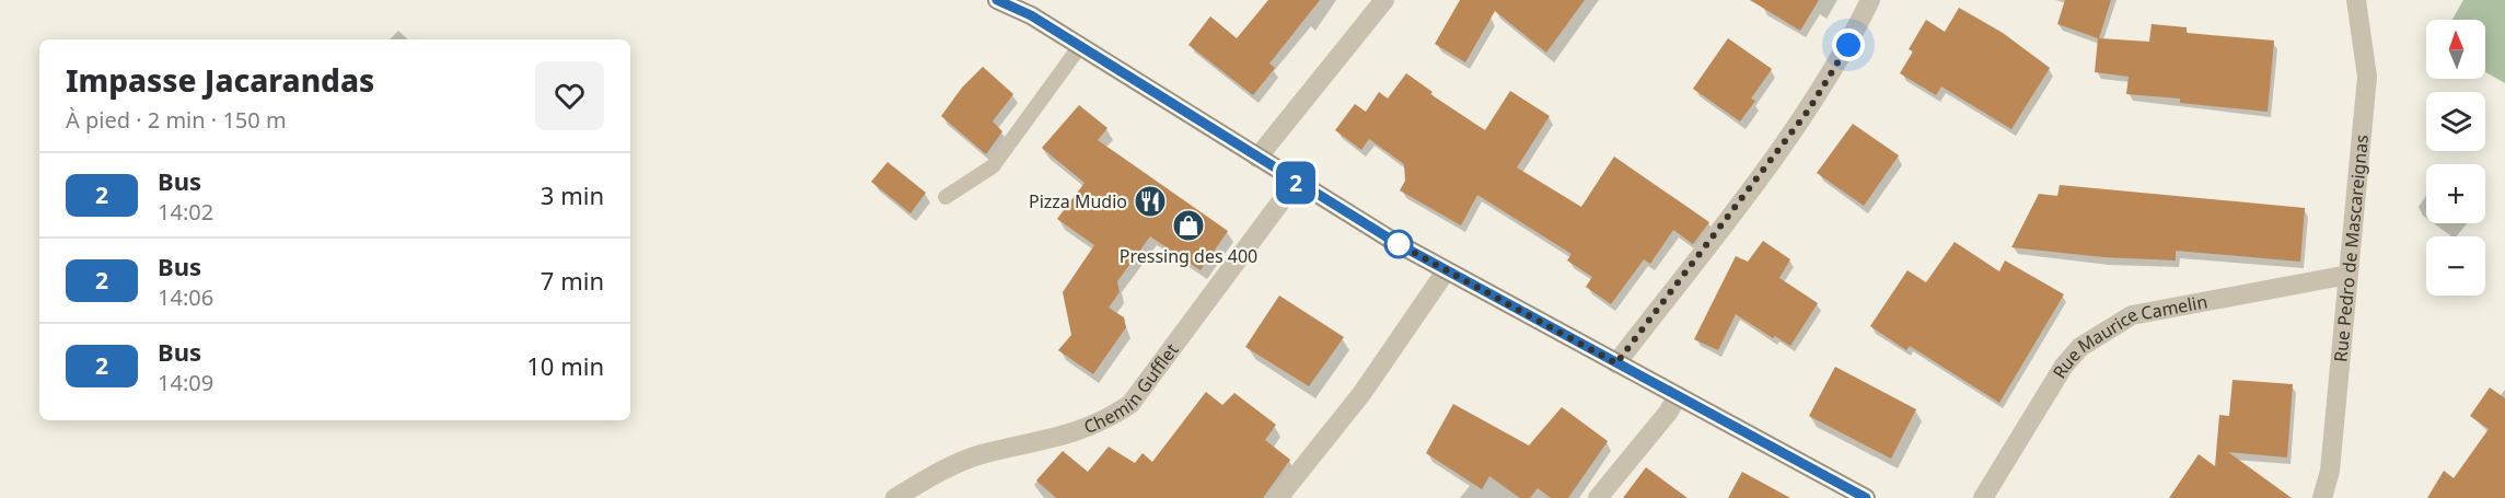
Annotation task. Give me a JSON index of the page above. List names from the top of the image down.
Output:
{
  "streets": {
    "street": ["Rue Pedro de Mascareignas", "Rue Maurice Camelin", "Chemin Gufflet"]
  },
  "crossings": [
    ["Rue Pedro de Mascareignas", "Rue Maurice Camelin"]
  ],
  "places": {
    "restaurant": ["Pizza Mudio"],
    "shop": ["Pressing des 400"]
  },
  "lines": ["bus line 2"],
  "north": "top",
  "page": {
    "on_map": "2",
    "map_buttons": ["+", "−"],
    "heading": ["Impasse Jacarandas", "À pied · 2 min · 150 m"],
    "list": [
      {
        "mark": "2",
        "name": "Bus",
        "note": "14:02",
        "value": "3 min"
      },
      {
        "mark": "2",
        "name": "Bus",
        "note": "14:06",
        "value": "7 min"
      },
      {
        "mark": "2",
        "name": "Bus",
        "note": "14:09",
        "value": "10 min"
      }
    ]
  }
}
